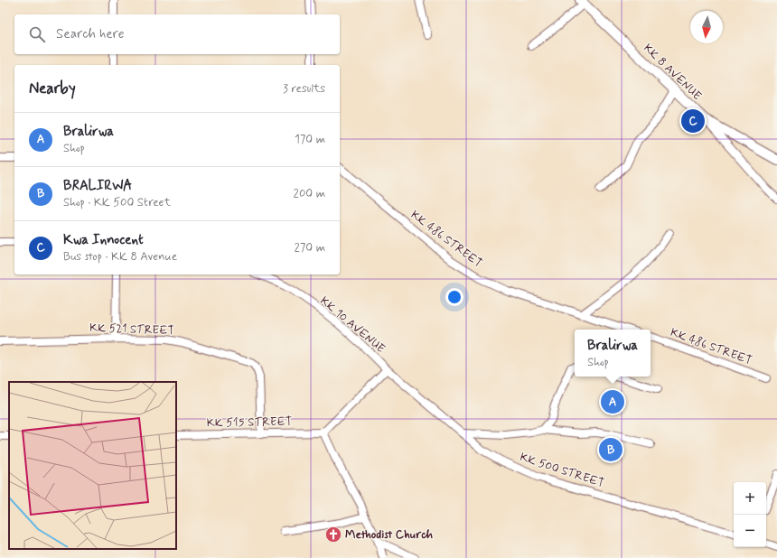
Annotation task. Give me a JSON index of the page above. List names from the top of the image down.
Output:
{
  "streets": {
    "main road": ["KK 8 AVENUE"],
    "street": [
      "KK 486 STREET",
      "KK 10 AVENUE",
      "KK 521 STREET",
      "KK 515 STREET",
      "KK 500 STREET"
    ]
  },
  "crossings": [
    ["KK 10 AVENUE", "KK 515 STREET"],
    ["KK 10 AVENUE", "KK 500 STREET"],
    ["KK 521 STREET", "KK 515 STREET"]
  ],
  "places": {
    "church": ["Methodist Church"]
  },
  "north": "bottom",
  "page": {
    "search": "Search here",
    "heading": ["Nearby", "3 results"],
    "pins": ["C", "A", "B"],
    "list": [
      {
        "mark": "A",
        "name": "Bralirwa",
        "note": "Shop",
        "value": "170 m"
      },
      {
        "mark": "B",
        "name": "BRALIRWA",
        "note": "Shop · KK 500 Street",
        "value": "200 m"
      },
      {
        "mark": "C",
        "name": "Kwa Innocent",
        "note": "Bus stop · KK 8 Avenue",
        "value": "270 m"
      }
    ],
    "popup": ["Bralirwa", "Shop"],
    "map_buttons": ["+", "−"]
  }
}
